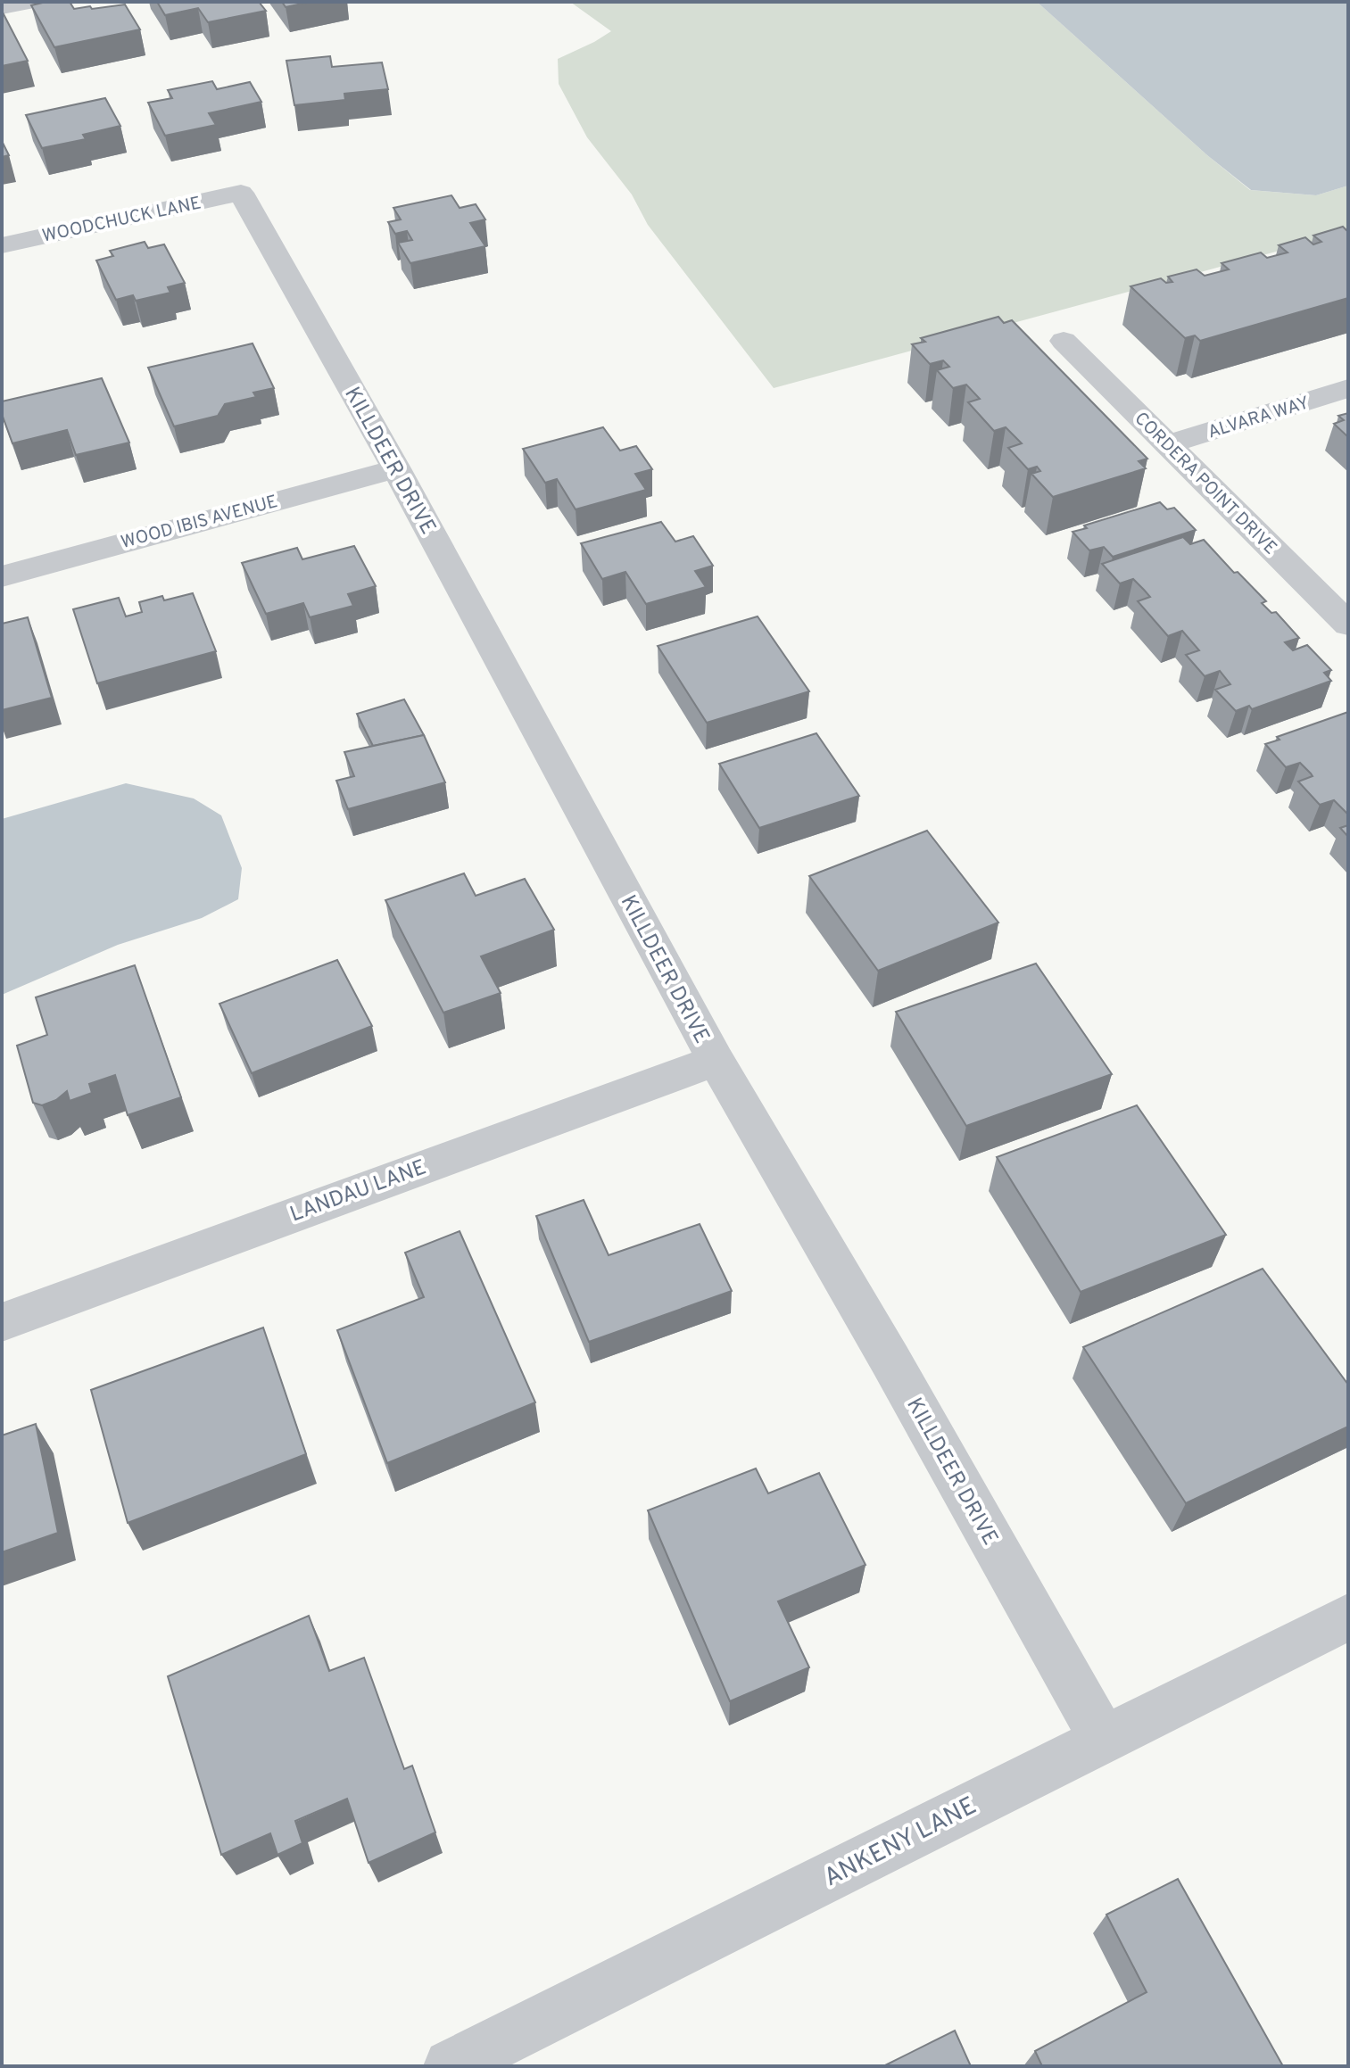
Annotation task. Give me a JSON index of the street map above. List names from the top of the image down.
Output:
{
  "streets": {
    "street": [
      "WOODCHUCK LANE",
      "ALVARA WAY",
      "KILLDEER DRIVE",
      "CORDERA POINT DRIVE",
      "WOOD IBIS AVENUE",
      "LANDAU LANE",
      "ANKENY LANE"
    ]
  },
  "crossings": [
    ["WOODCHUCK LANE", "KILLDEER DRIVE"],
    ["ALVARA WAY", "CORDERA POINT DRIVE"],
    ["KILLDEER DRIVE", "WOOD IBIS AVENUE"],
    ["KILLDEER DRIVE", "LANDAU LANE"],
    ["KILLDEER DRIVE", "ANKENY LANE"]
  ]
}
